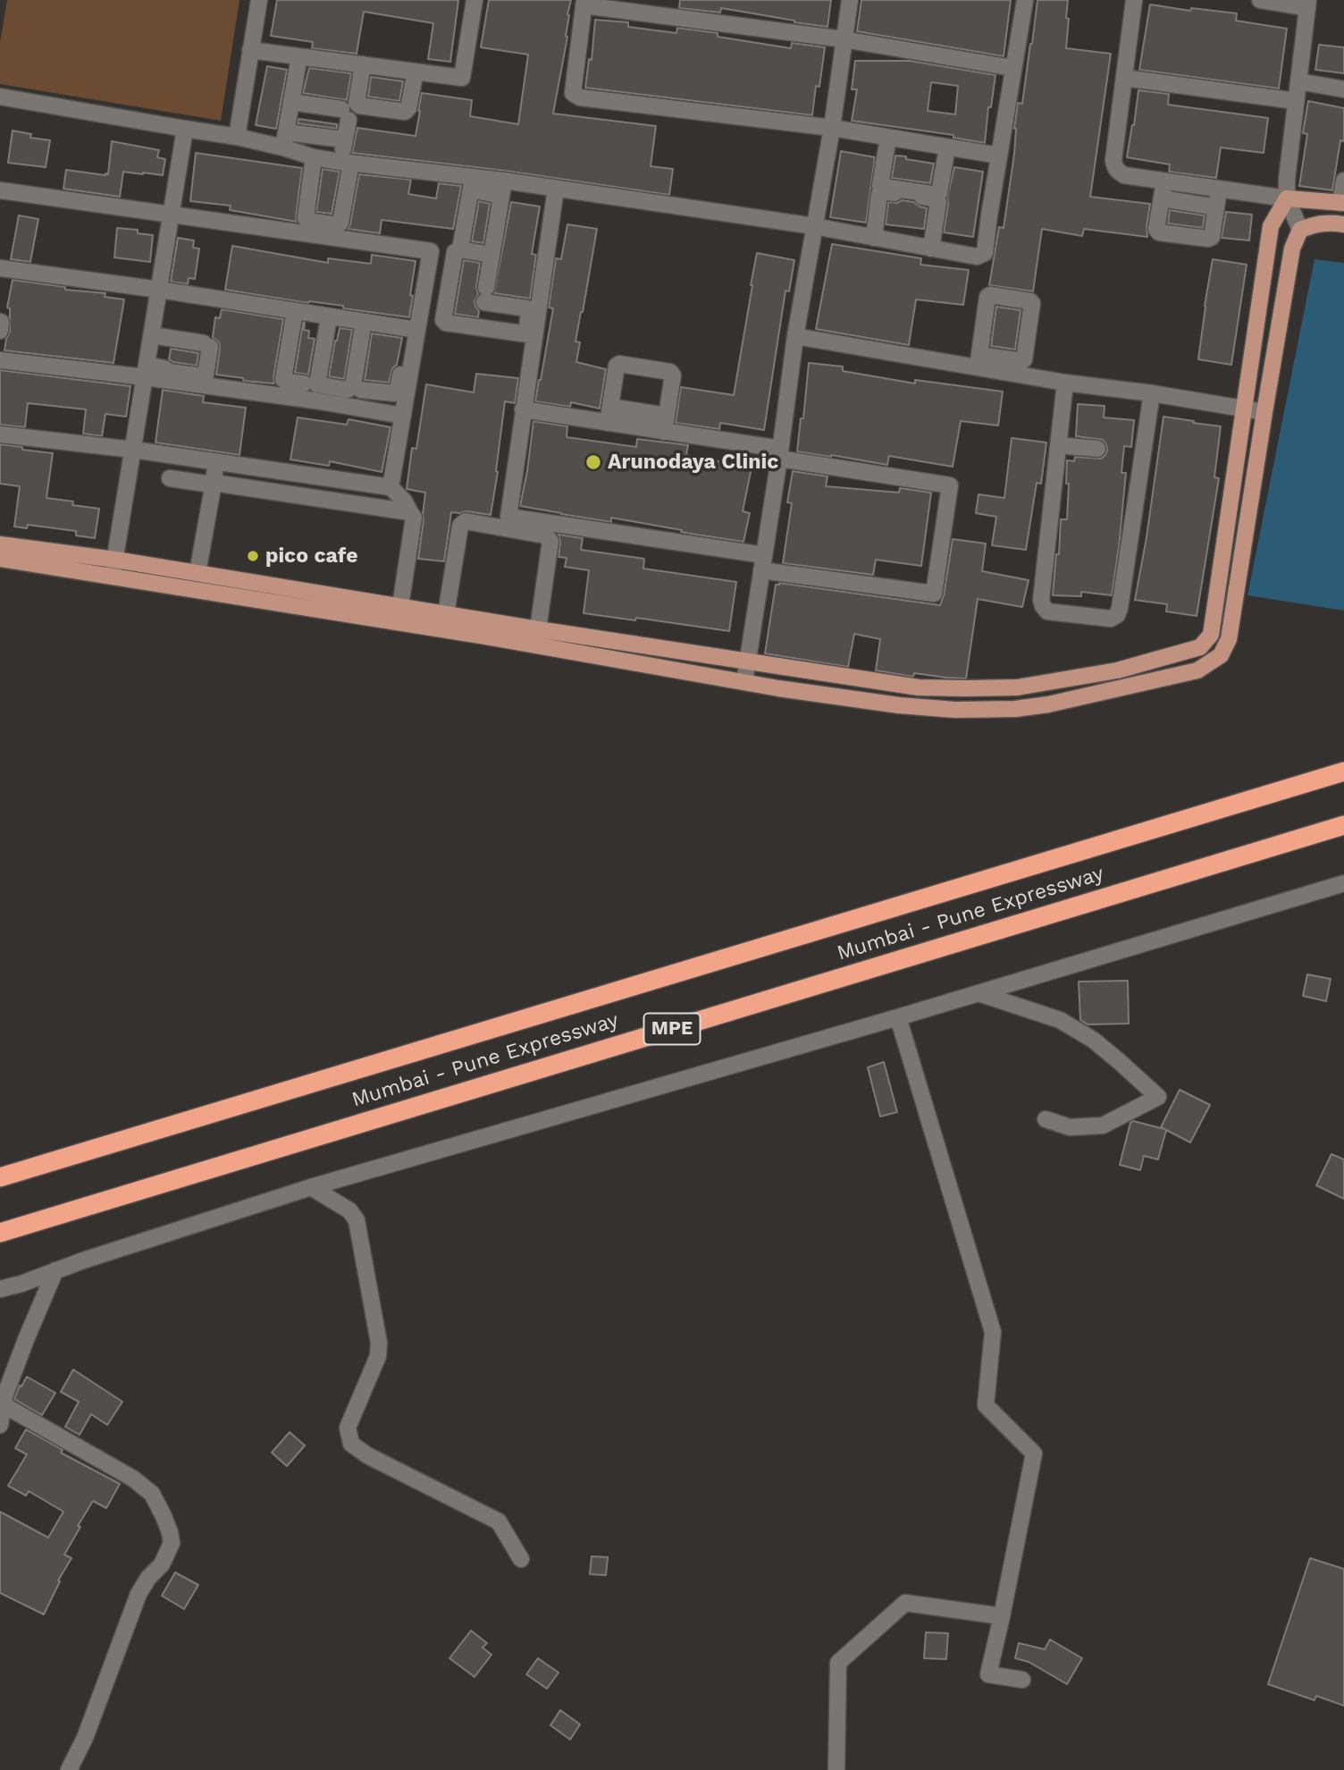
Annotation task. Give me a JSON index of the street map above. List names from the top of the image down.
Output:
{
  "streets": {
    "highway": ["Mumbai - Pune Expressway", "MPE"]
  },
  "places": ["Arunodaya Clinic", "pico cafe"]
}
